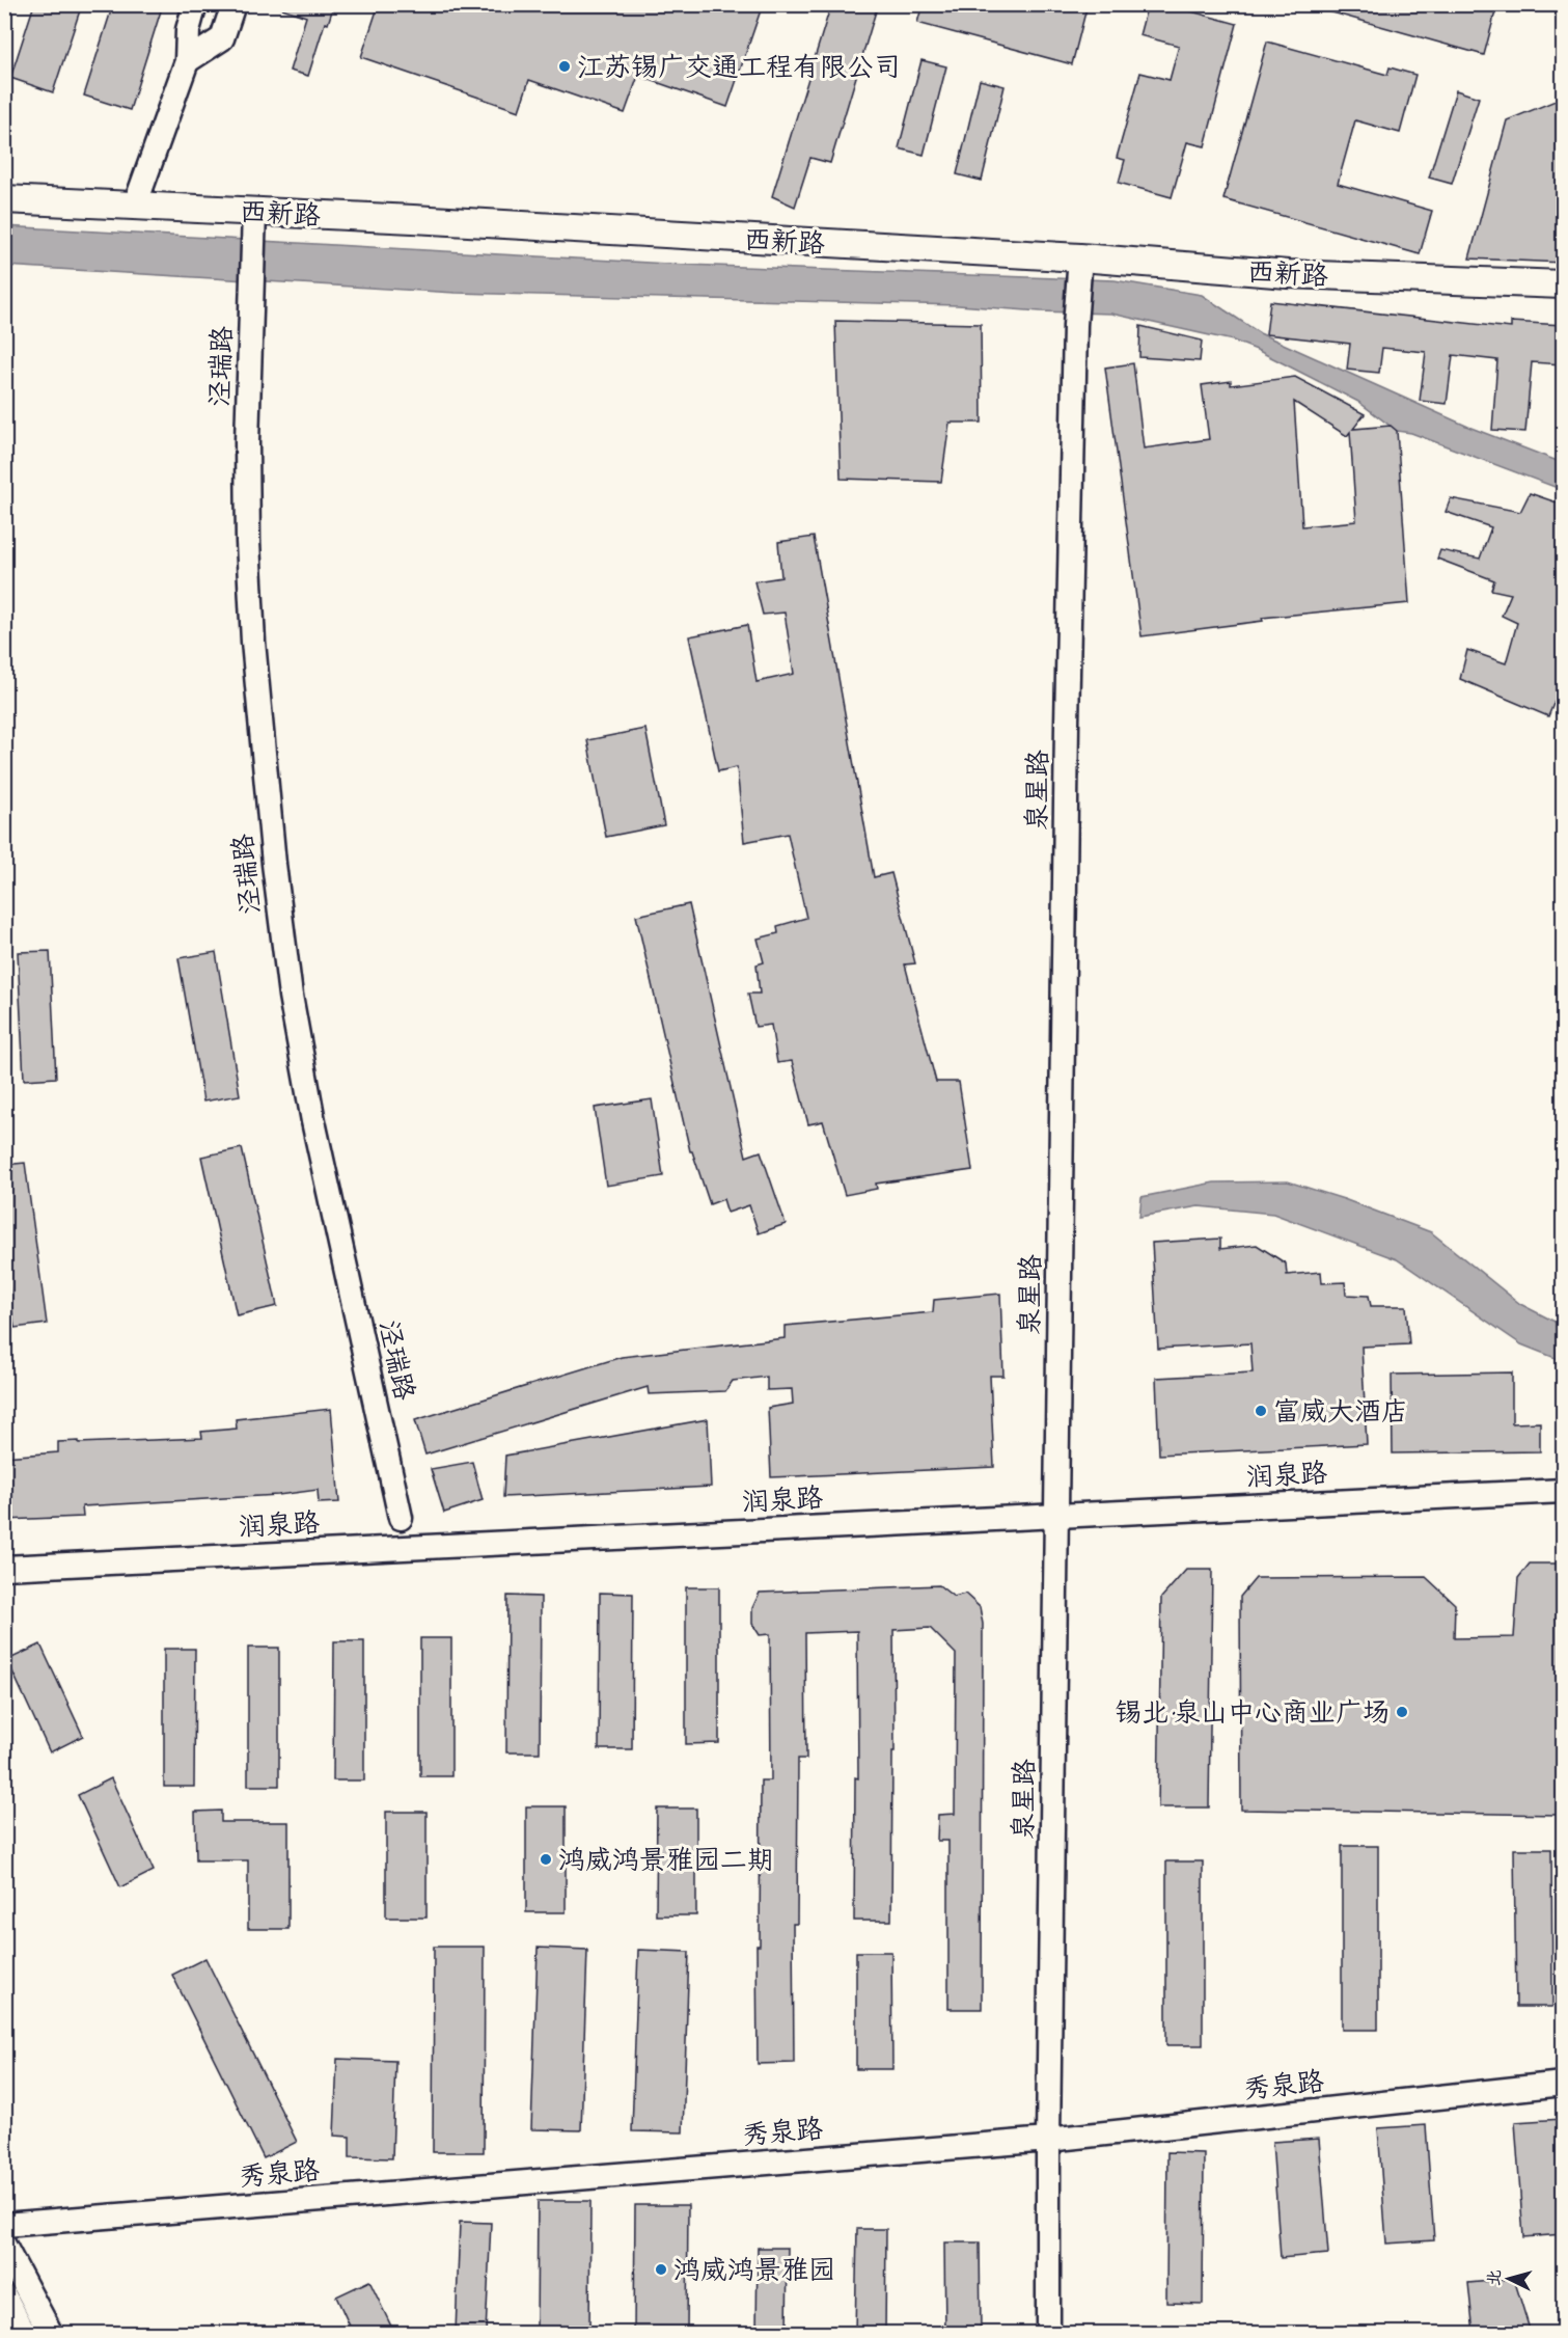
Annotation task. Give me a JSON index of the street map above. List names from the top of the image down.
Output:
{
  "streets": {
    "main road": ["西新路"],
    "street": [
      "泾瑞路",
      "泉星路",
      "润泉路",
      "秀泉路"
    ]
  },
  "crossings": [
    ["西新路", "泾瑞路"],
    ["西新路", "泉星路"],
    ["泉星路", "润泉路"],
    ["泉星路", "秀泉路"]
  ],
  "places": [
    "江苏锡广交通工程有限公司",
    "富威大酒店",
    "锡北·泉山中心商业广场",
    "鸿威鸿景雅园二期",
    "鸿威鸿景雅园"
  ],
  "north": "left"
}
